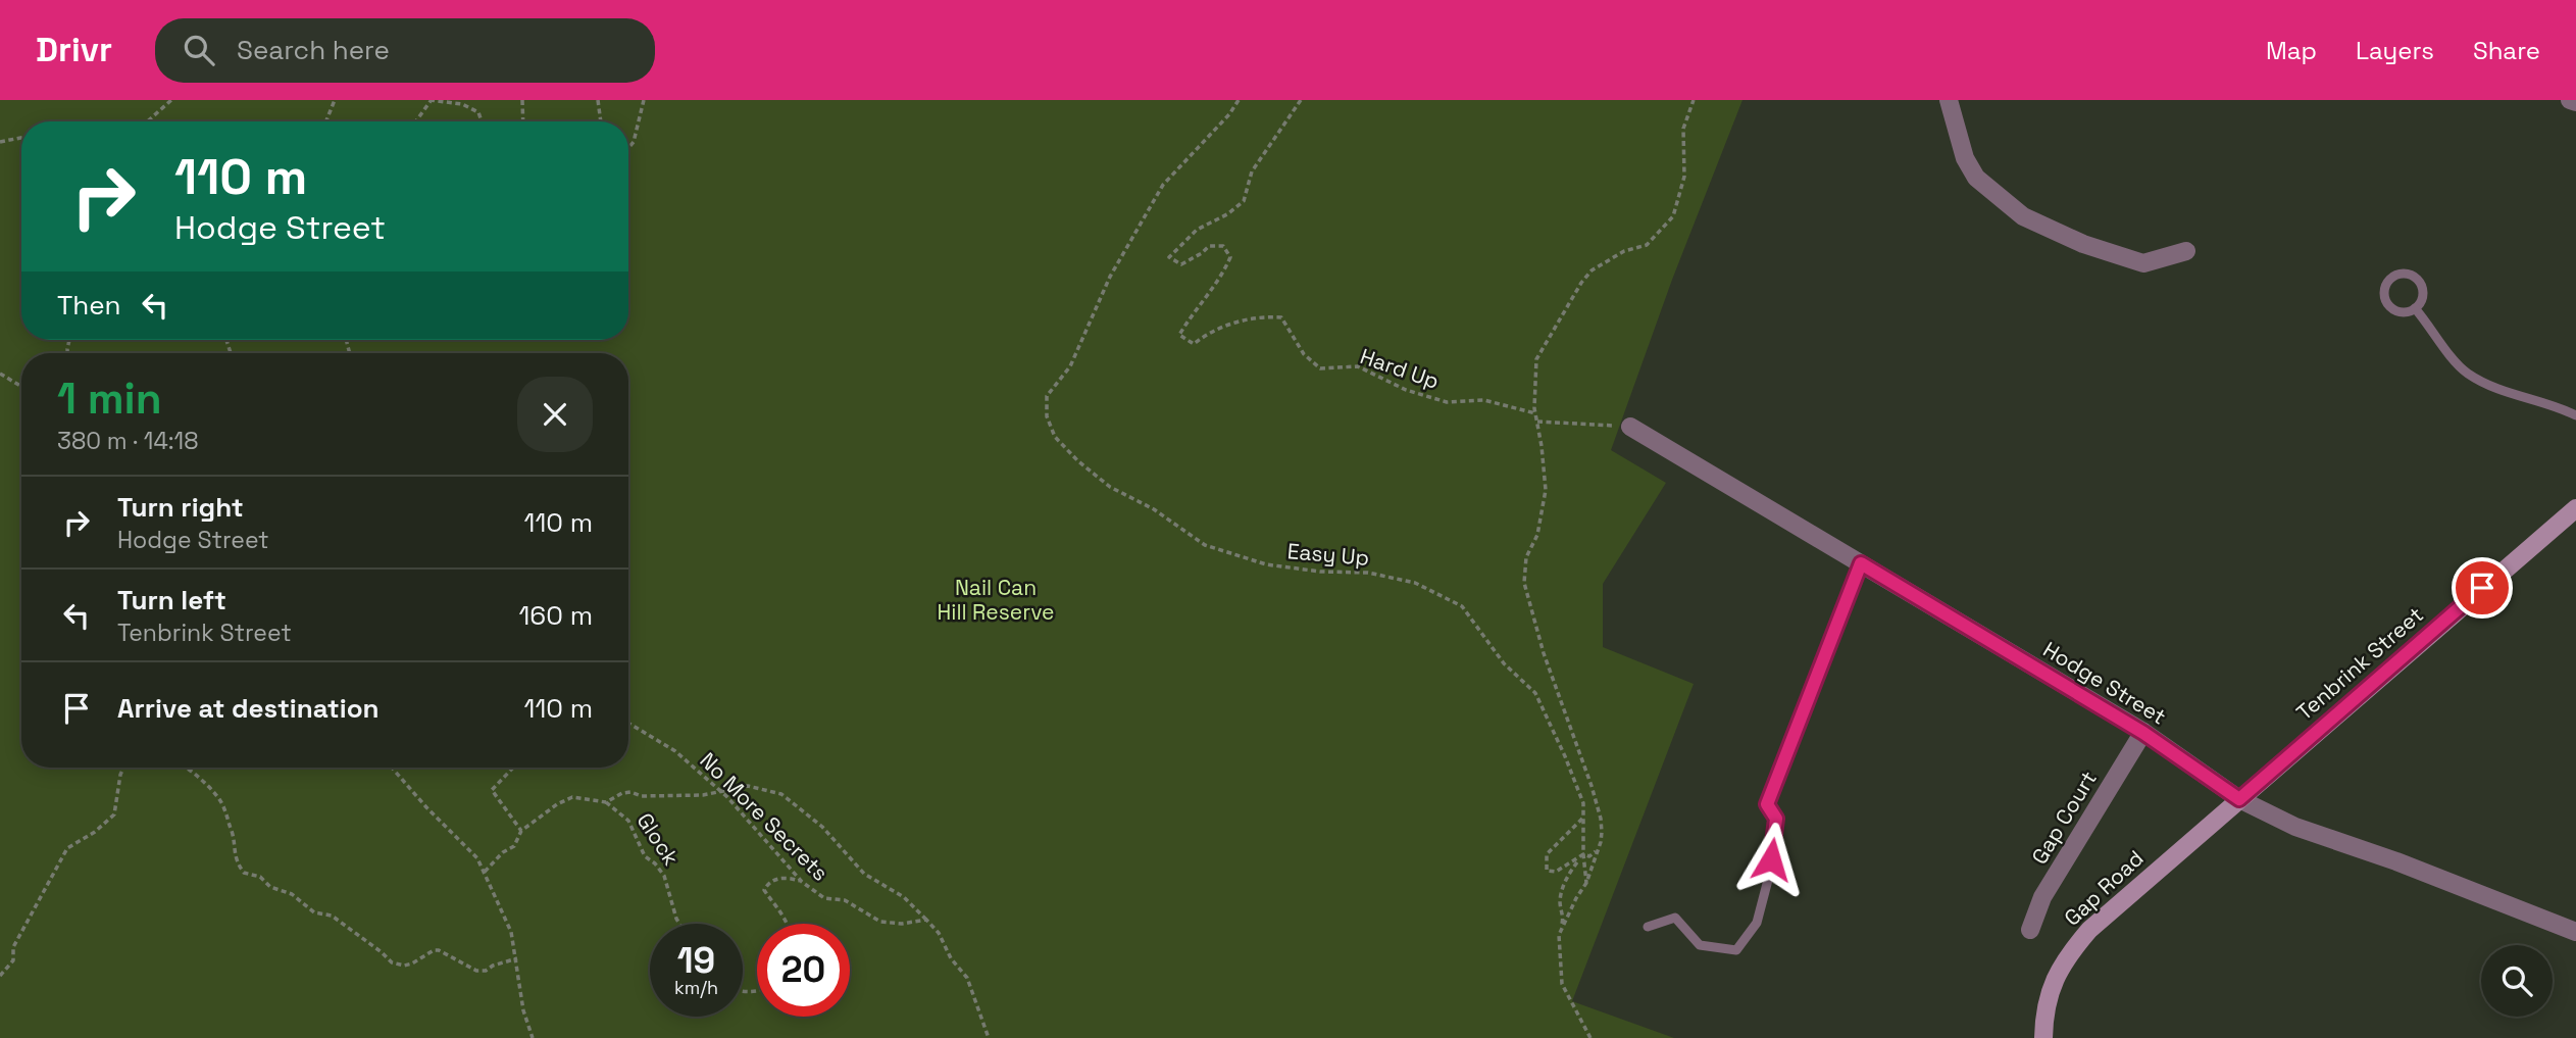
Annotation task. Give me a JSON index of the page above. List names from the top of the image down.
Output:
{
  "streets": {
    "street": [
      "Tenbrink Street",
      "Hodge Street",
      "Gap Court",
      "Gap Road"
    ],
    "path": [
      "Hard Up",
      "Easy Up",
      "No More Secrets",
      "Glock"
    ]
  },
  "crossings": [
    ["Hard Up", "Hodge Street"],
    ["Tenbrink Street", "Hodge Street"],
    ["Tenbrink Street", "Gap Road"],
    ["Hodge Street", "Gap Court"],
    ["Hodge Street", "Gap Road"]
  ],
  "parks": ["Nail Can Hill Reserve"],
  "page": {
    "header": "Drivr",
    "search": "Search here",
    "nav": ["Map", "Layers", "Share"],
    "turn": ["110 m", "Hodge Street"],
    "then": "Then",
    "heading": ["1 min", "380 m · 14:18"],
    "list": [
      {
        "name": "Turn right",
        "note": "Hodge Street",
        "value": "110 m"
      },
      {
        "name": "Turn left",
        "note": "Tenbrink Street",
        "value": "160 m"
      },
      {
        "name": "Arrive at destination",
        "value": "110 m"
      }
    ],
    "speed": "19 km/h",
    "limit": "20"
  }
}
